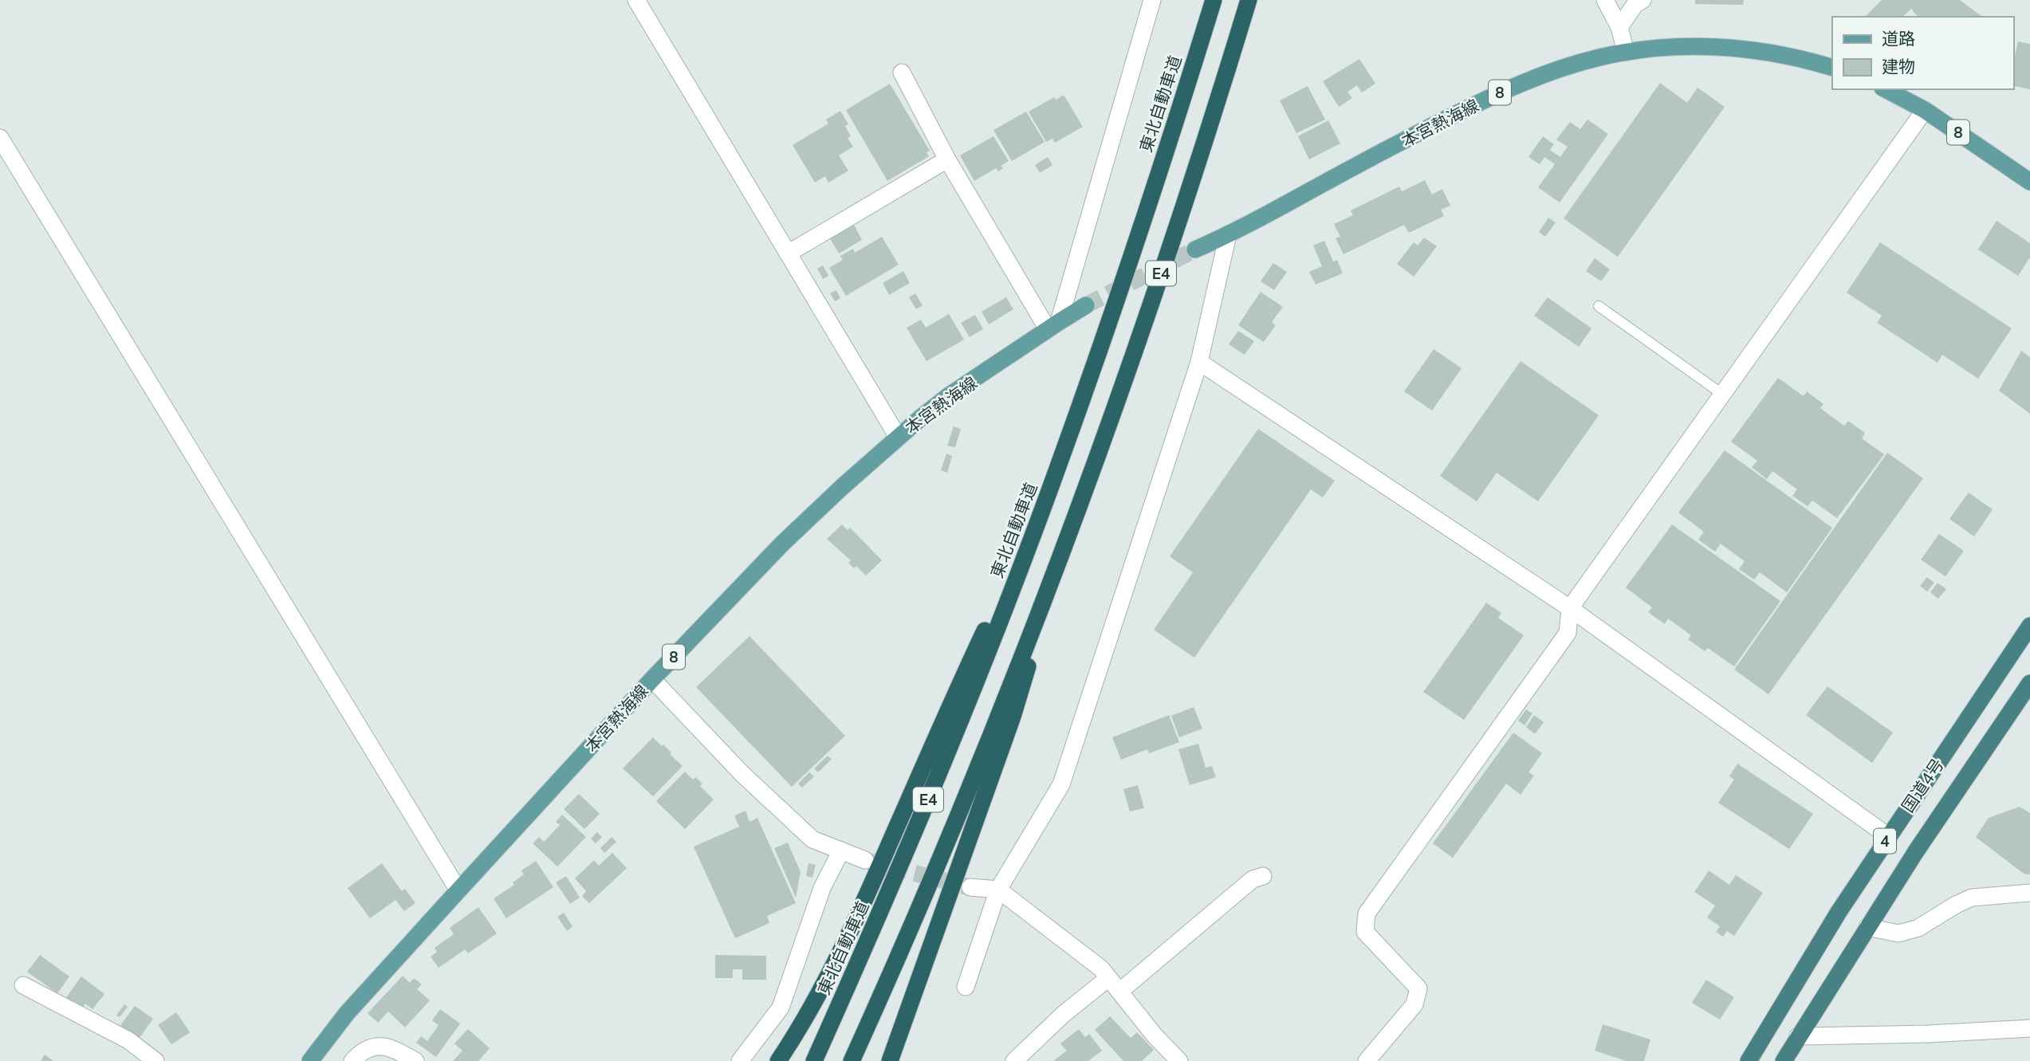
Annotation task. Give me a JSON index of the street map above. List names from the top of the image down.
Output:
{
  "streets": {
    "highway": [
      "東北自動車道",
      "E4",
      "国道4号",
      "4"
    ],
    "main road": ["8", "本宮熱海線"]
  },
  "legend": ["道路", "建物"]
}
